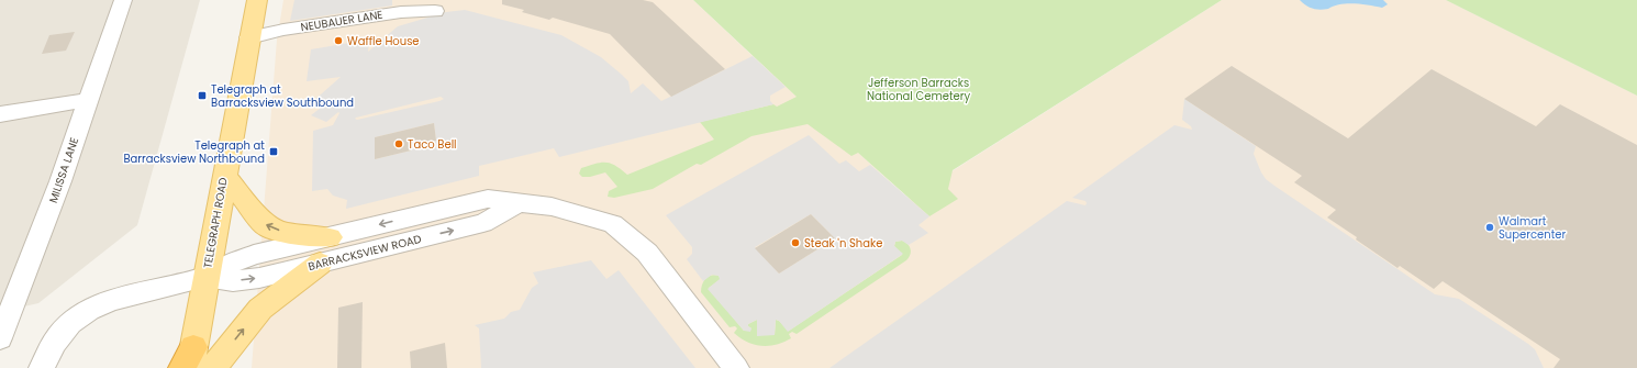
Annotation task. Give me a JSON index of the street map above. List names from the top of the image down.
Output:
{
  "streets": {
    "main road": ["TELEGRAPH ROAD"],
    "street": ["NEUBAUER LANE", "MILISSA LANE", "BARRACKSVIEW ROAD"]
  },
  "crossings": [
    ["NEUBAUER LANE", "TELEGRAPH ROAD"],
    ["TELEGRAPH ROAD", "BARRACKSVIEW ROAD"]
  ],
  "parks": ["Jefferson Barracks National Cemetery"],
  "places": {
    "other": [
      "Waffle House",
      "Taco Bell",
      "Walmart Supercenter",
      "Steak 'n Shake"
    ],
    "transit": ["Telegraph at Barracksview Southbound", "Telegraph at Barracksview Northbound"]
  }
}
